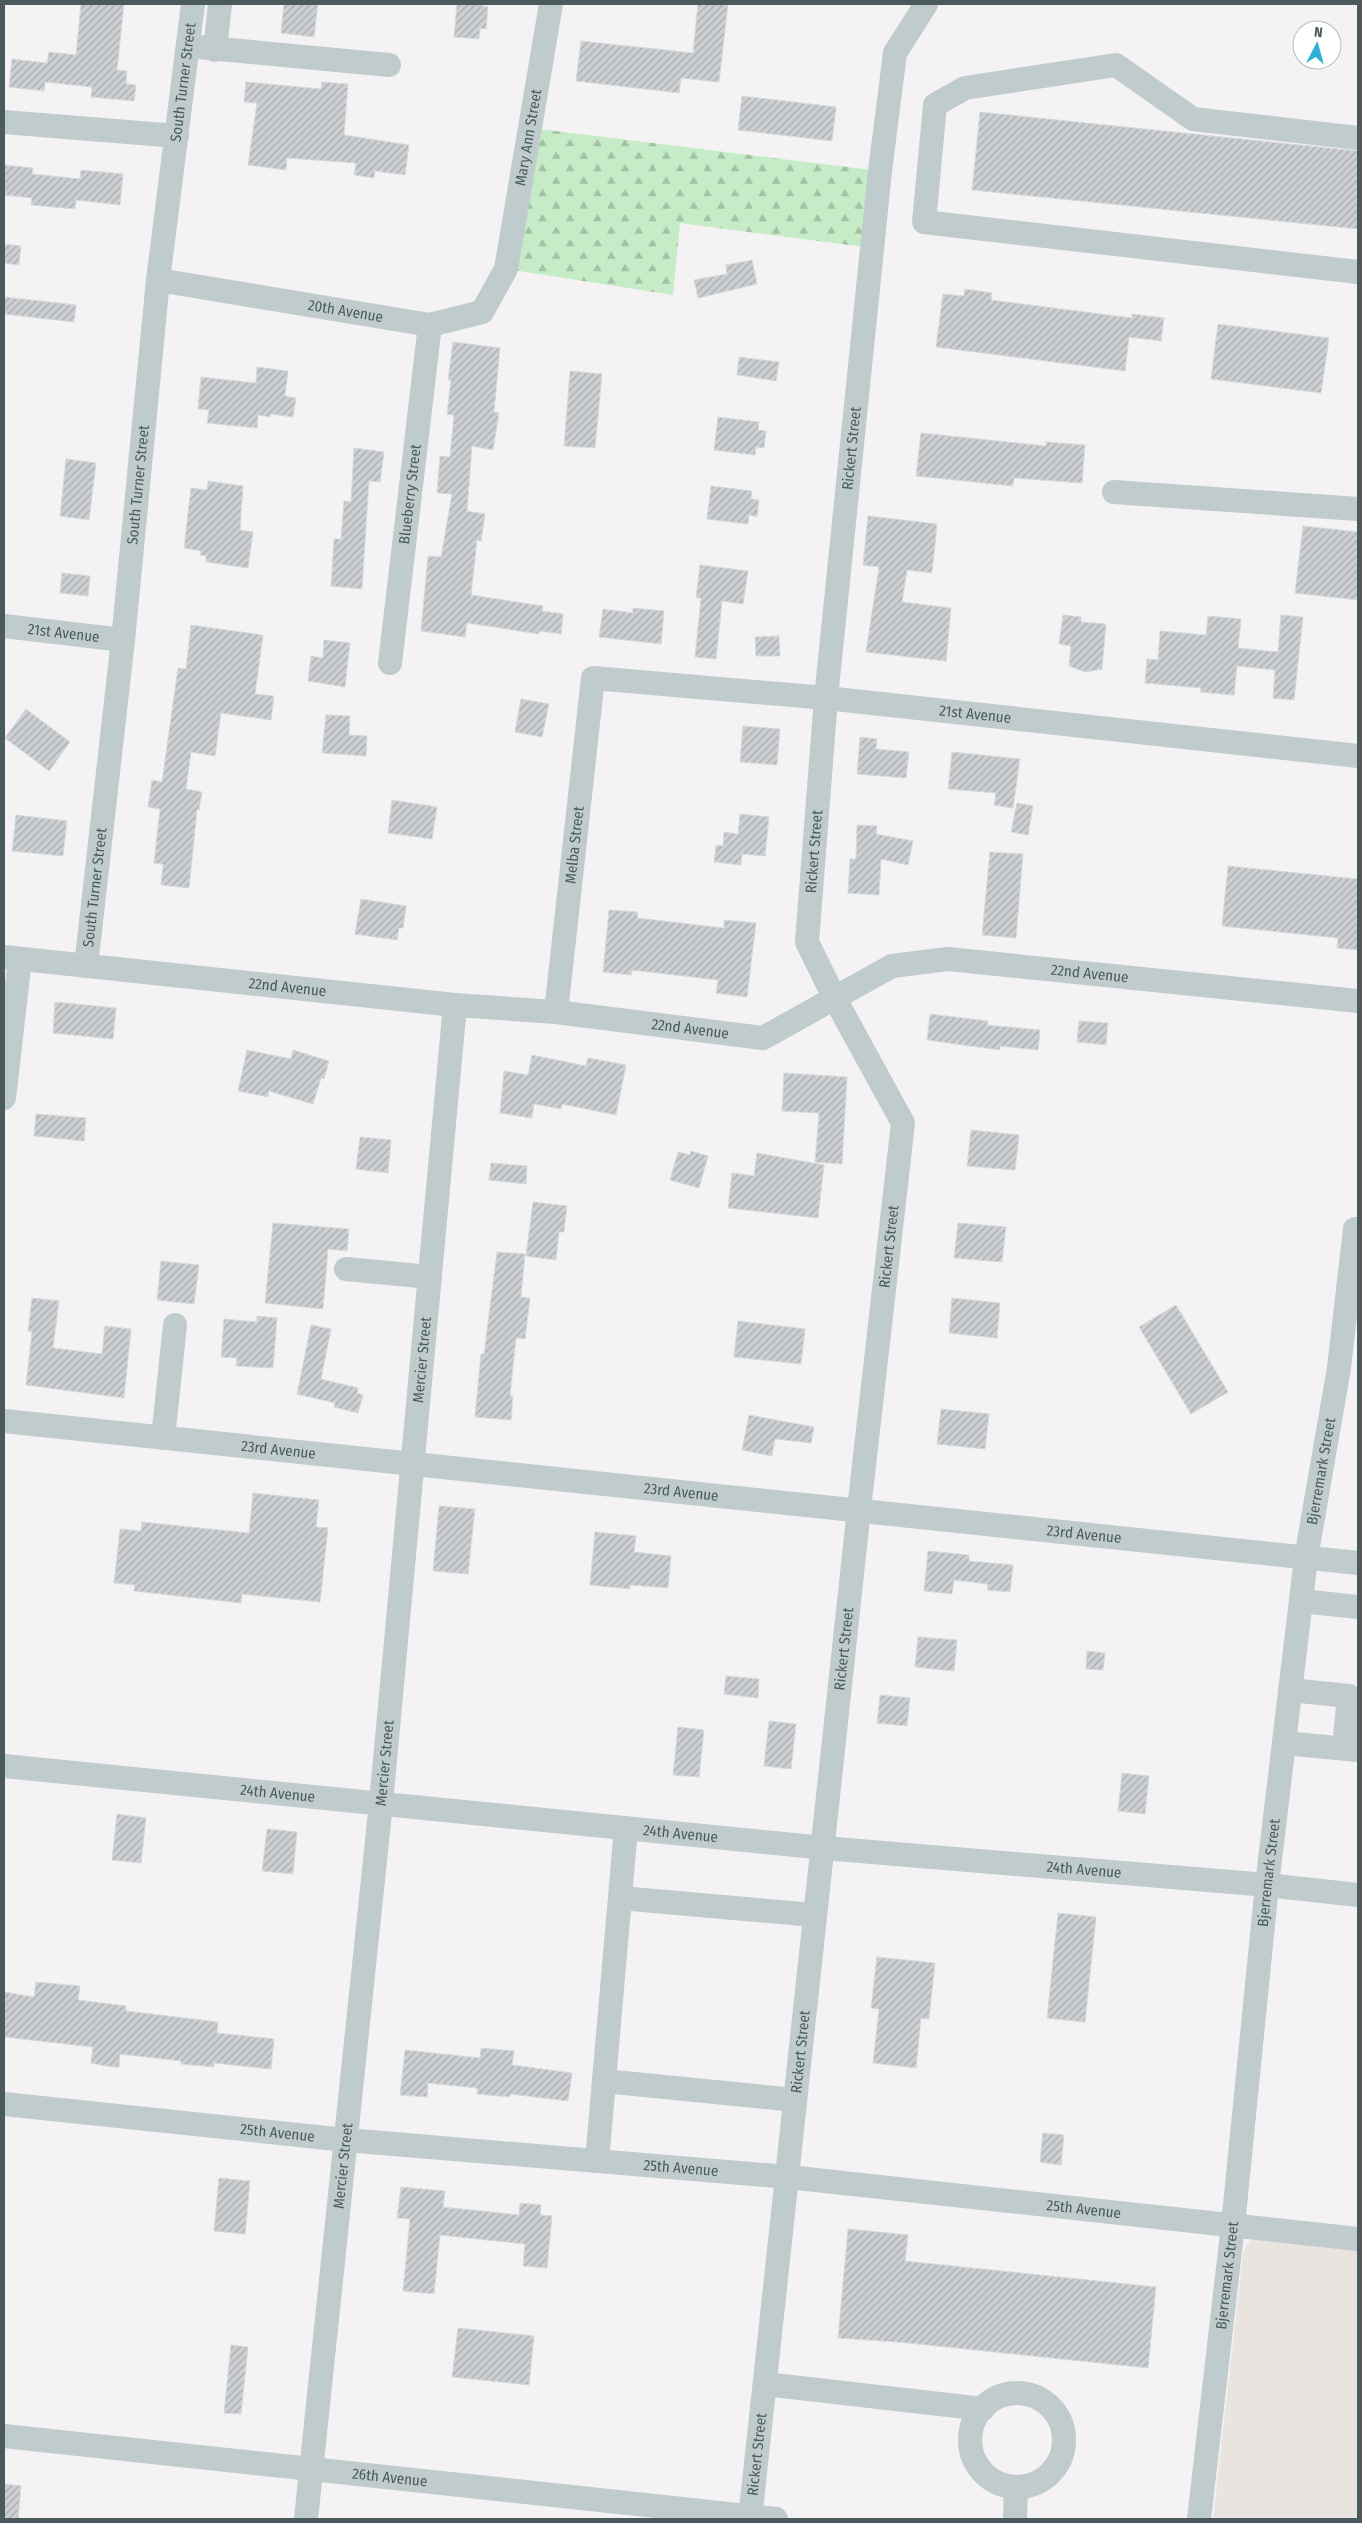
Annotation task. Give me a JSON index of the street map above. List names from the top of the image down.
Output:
{
  "streets": {
    "street": [
      "South Turner Street",
      "Mary Ann Street",
      "20th Avenue",
      "Rickert Street",
      "Blueberry Street",
      "21st Avenue",
      "Melba Street",
      "22nd Avenue",
      "Mercier Street",
      "23rd Avenue",
      "Bjerremark Street",
      "24th Avenue",
      "25th Avenue",
      "26th Avenue"
    ]
  },
  "crossings": [
    ["South Turner Street", "20th Avenue"],
    ["South Turner Street", "21st Avenue"],
    ["South Turner Street", "22nd Avenue"],
    ["Mary Ann Street", "20th Avenue"],
    ["20th Avenue", "Blueberry Street"],
    ["Rickert Street", "21st Avenue"],
    ["Rickert Street", "22nd Avenue"],
    ["Rickert Street", "23rd Avenue"],
    ["Rickert Street", "24th Avenue"],
    ["Rickert Street", "25th Avenue"],
    ["Rickert Street", "26th Avenue"],
    ["21st Avenue", "Melba Street"],
    ["Melba Street", "22nd Avenue"],
    ["22nd Avenue", "Mercier Street"],
    ["Mercier Street", "23rd Avenue"],
    ["Mercier Street", "24th Avenue"],
    ["Mercier Street", "25th Avenue"],
    ["Mercier Street", "26th Avenue"],
    ["23rd Avenue", "Bjerremark Street"],
    ["Bjerremark Street", "24th Avenue"],
    ["Bjerremark Street", "25th Avenue"]
  ],
  "north": "top"
}
